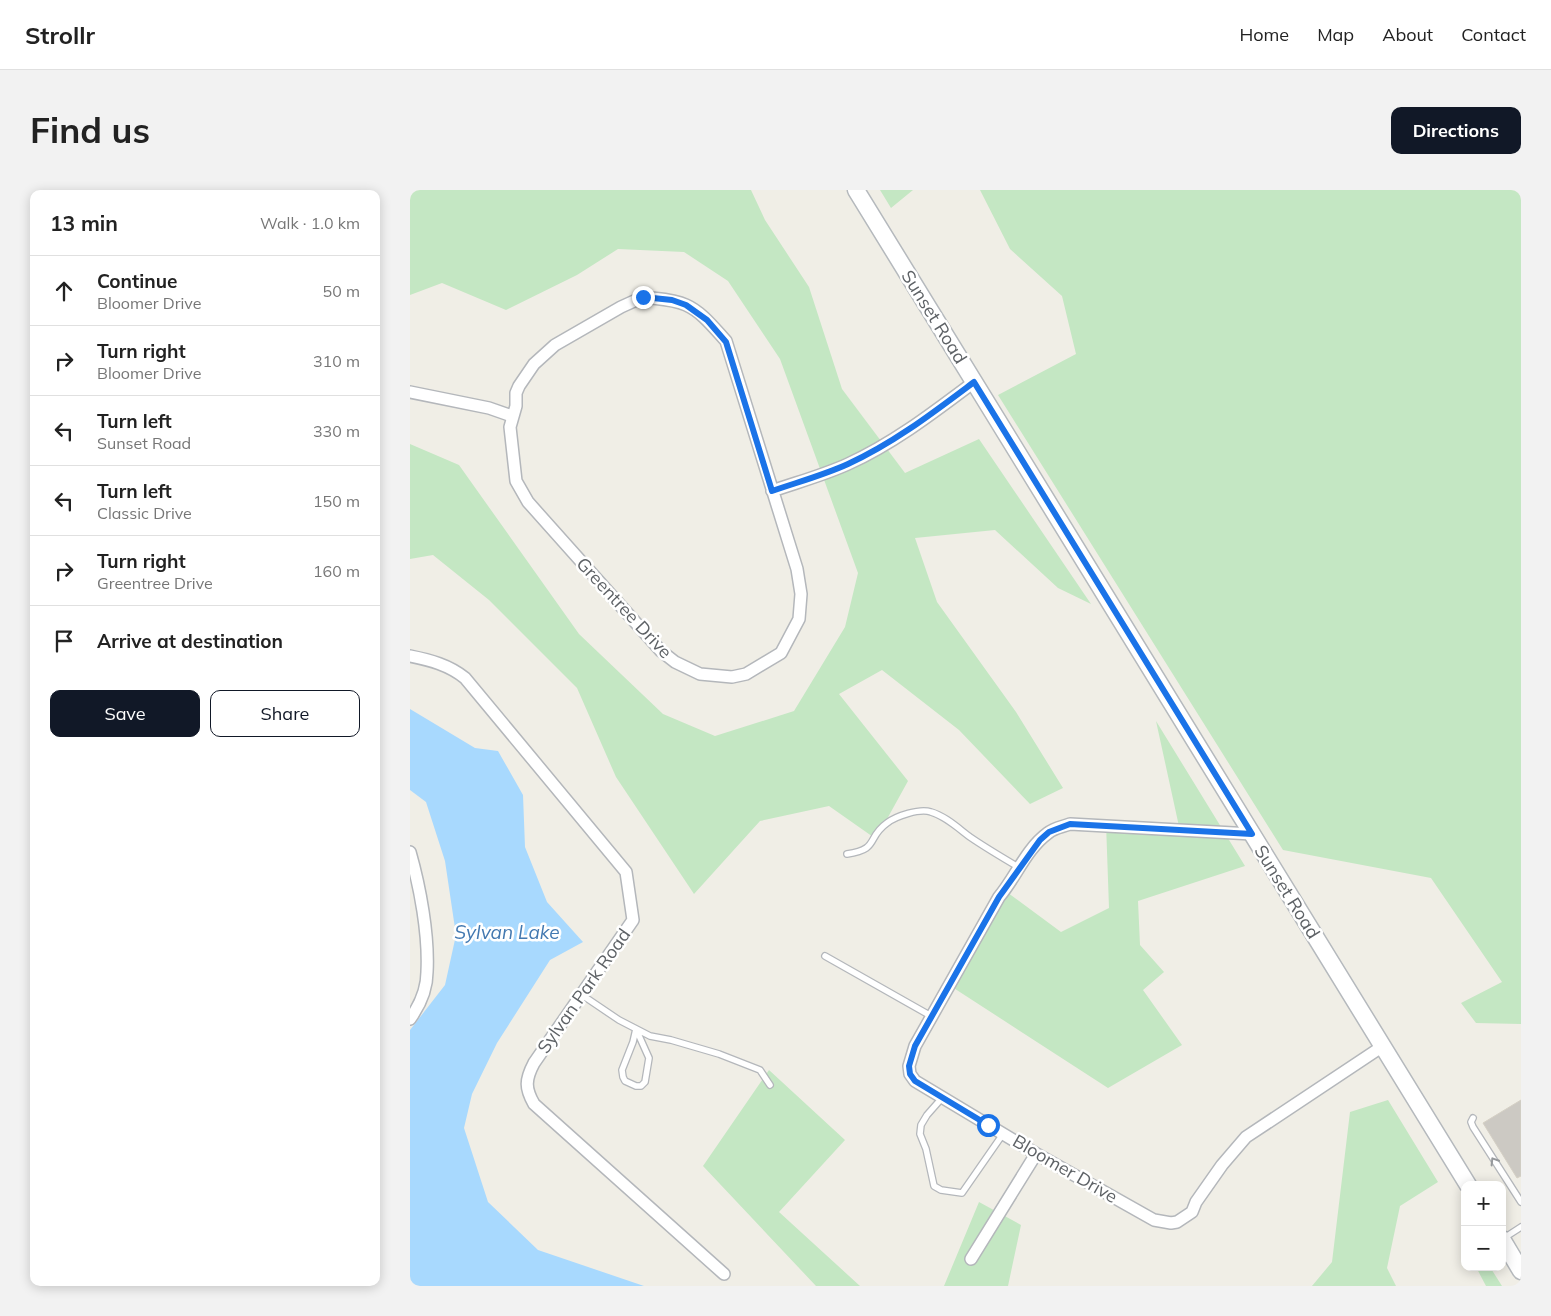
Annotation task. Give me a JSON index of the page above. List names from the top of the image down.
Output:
{
  "streets": {
    "street": [
      "Sunset Road",
      "Greentree Drive",
      "Sylvan Park Road",
      "Bloomer Drive"
    ]
  },
  "crossings": [
    ["Sunset Road", "Bloomer Drive"]
  ],
  "water": ["Sylvan Lake"],
  "page": {
    "header": "Strollr",
    "nav": [
      "Home",
      "Map",
      "About",
      "Contact"
    ],
    "buttons": [
      "Directions",
      ["Save", "Share"]
    ],
    "title": "Find us",
    "heading": ["13 min", "Walk · 1.0 km"],
    "list": [
      ["Continue", "Bloomer Drive", "50 m"],
      ["Turn right", "Bloomer Drive", "310 m"],
      ["Turn left", "Sunset Road", "330 m"],
      ["Turn left", "Classic Drive", "150 m"],
      ["Turn right", "Greentree Drive", "160 m"],
      "Arrive at destination"
    ],
    "map_buttons": ["+", "−"]
  }
}
